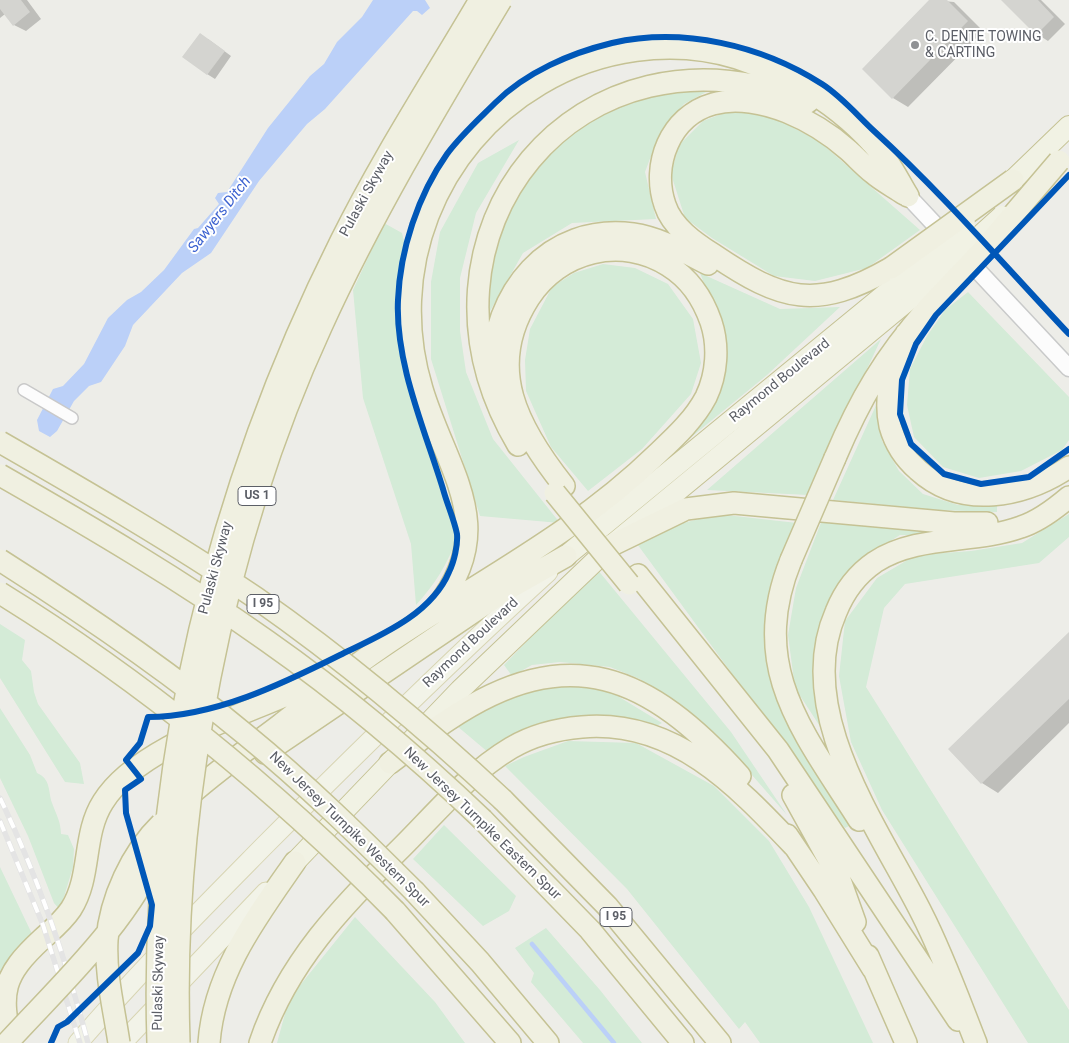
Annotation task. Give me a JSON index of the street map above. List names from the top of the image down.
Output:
{
  "streets": {
    "highway": [
      "Pulaski Skyway",
      "Raymond Boulevard",
      "US 1",
      "I 95",
      "New Jersey Turnpike Eastern Spur",
      "New Jersey Turnpike Western Spur"
    ]
  },
  "water": ["Sawyers Ditch"],
  "places": ["C. DENTE TOWING & CARTING"]
}
